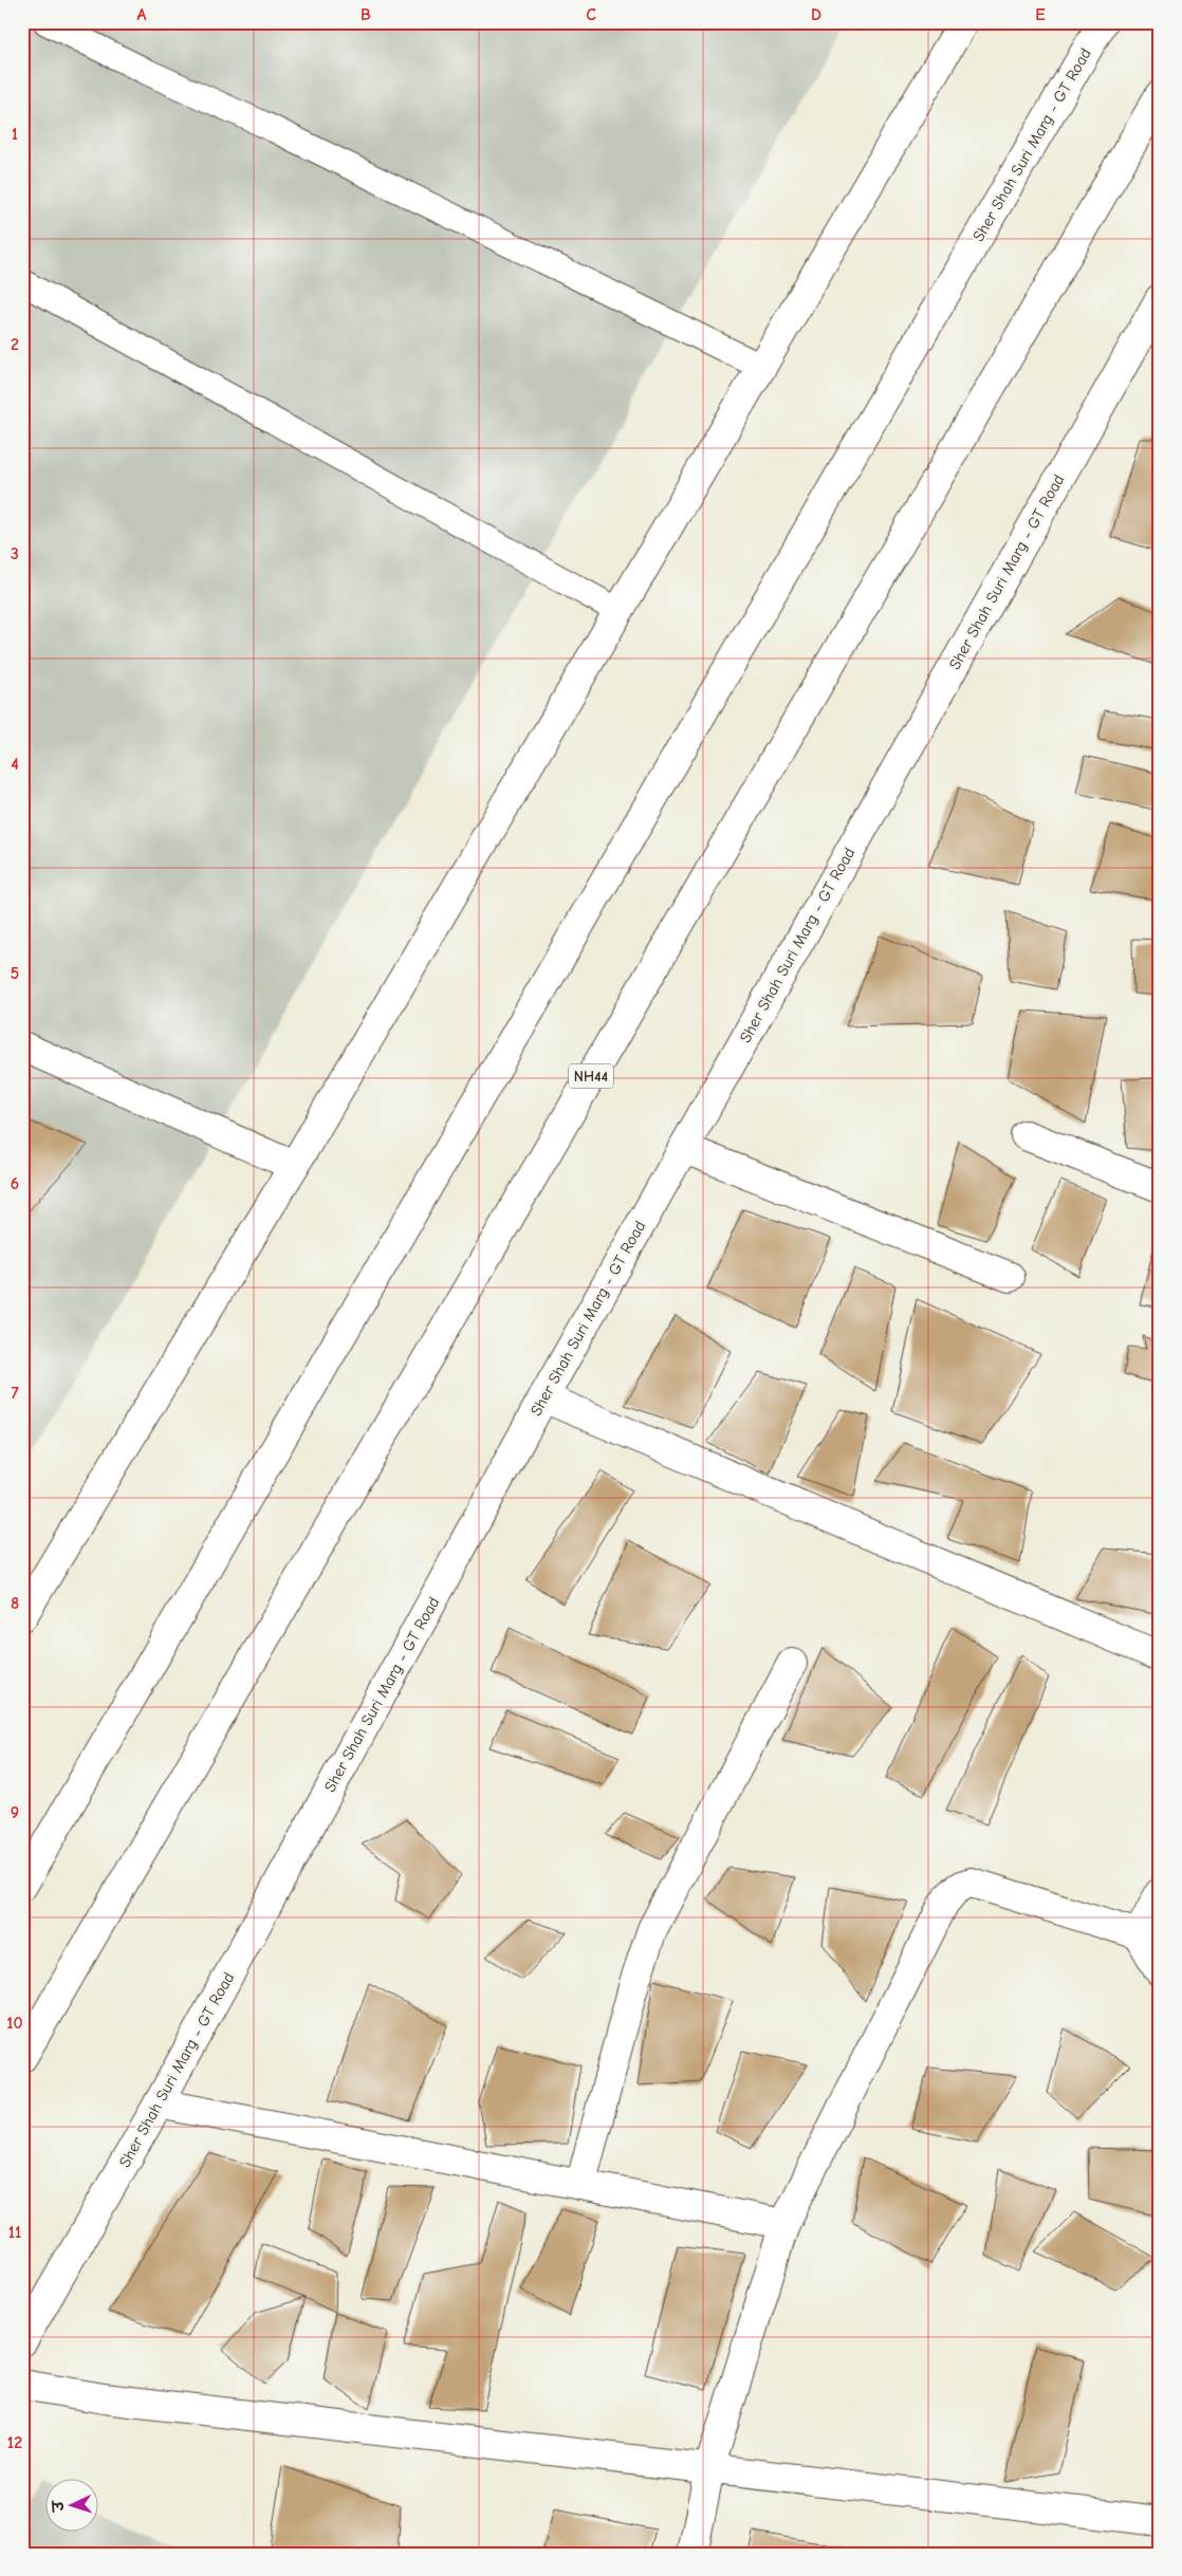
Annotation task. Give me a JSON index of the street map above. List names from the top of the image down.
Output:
{
  "streets": {
    "main road": ["Sher Shah Suri Marg - GT Road", "NH44"]
  },
  "north": "left",
  "grid": {
    "columns": [
      "A",
      "B",
      "C",
      "D",
      "E"
    ],
    "rows": [
      "1",
      "2",
      "3",
      "4",
      "5",
      "6",
      "7",
      "8",
      "9",
      "10",
      "11",
      "12"
    ]
  }
}
